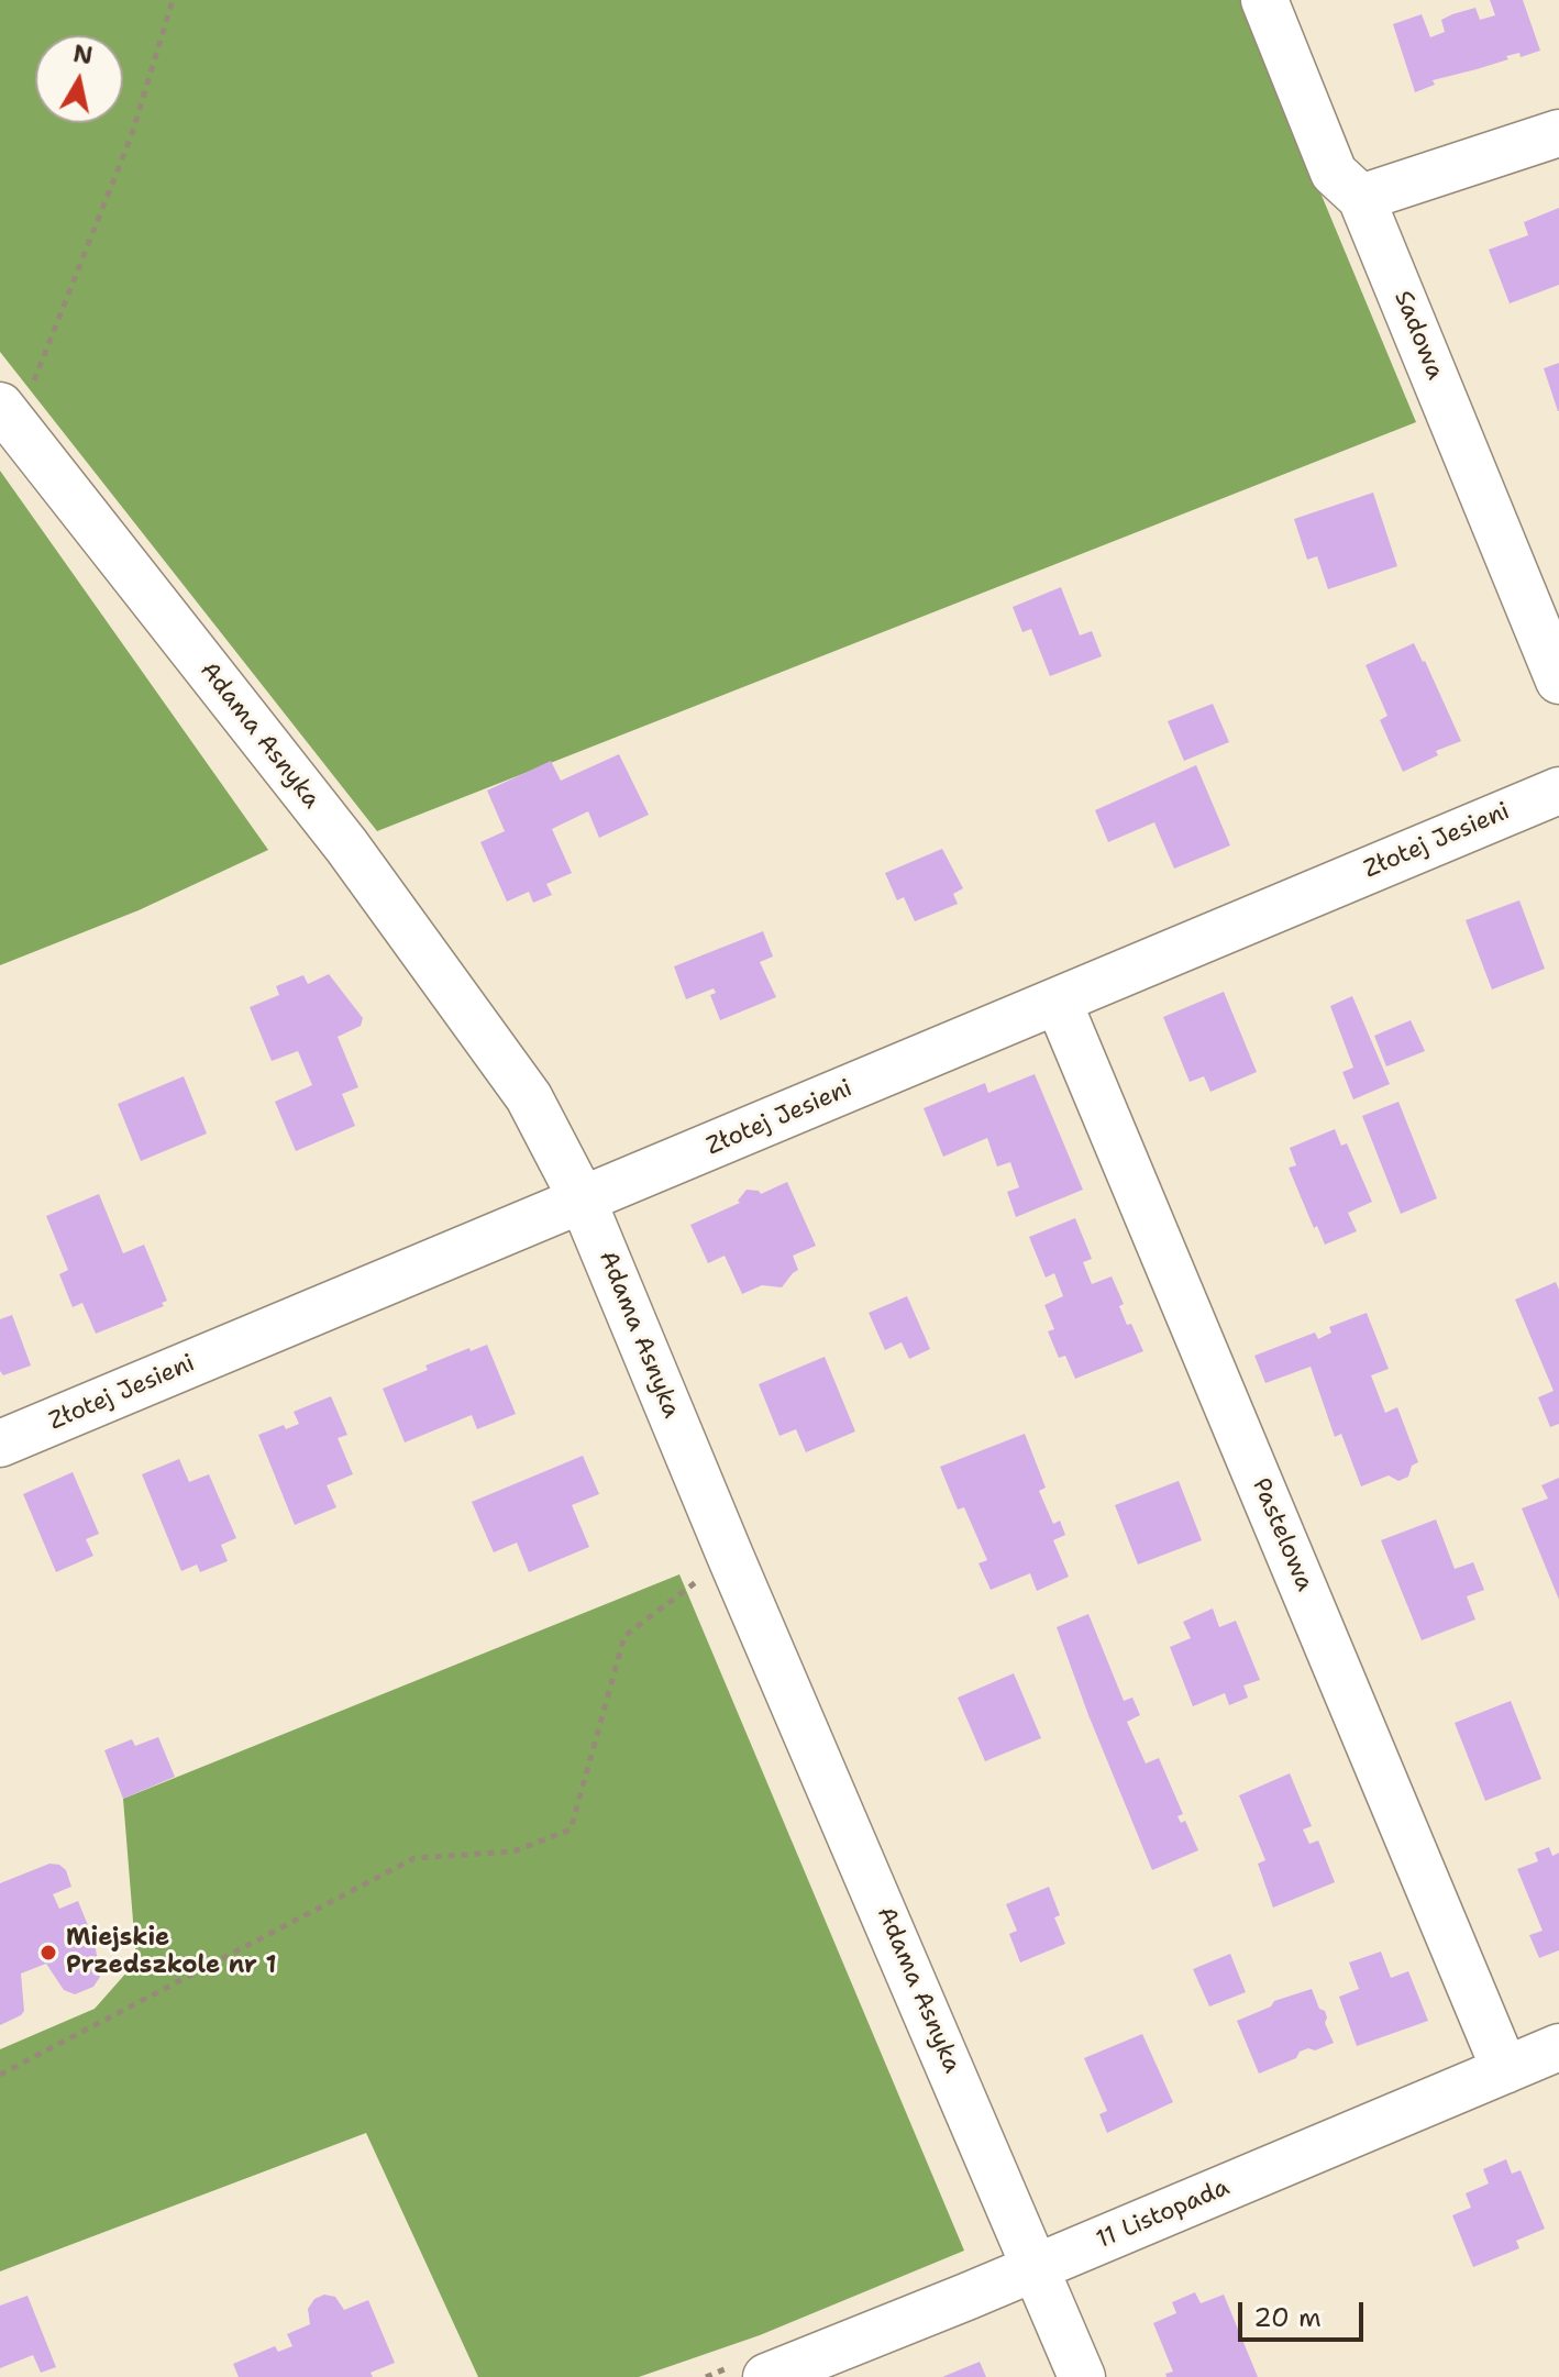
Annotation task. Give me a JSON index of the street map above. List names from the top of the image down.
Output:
{
  "streets": {
    "street": [
      "Sadowa",
      "Adama Asnyka",
      "Złotej Jesieni",
      "Pastelowa",
      "11 Listopada"
    ]
  },
  "crossings": [
    ["Adama Asnyka", "Złotej Jesieni"],
    ["Adama Asnyka", "11 Listopada"],
    ["Złotej Jesieni", "Pastelowa"],
    ["Pastelowa", "11 Listopada"]
  ],
  "places": ["Miejskie Przedszkole nr 1"],
  "scale_bar": "20 m",
  "north": "top"
}
